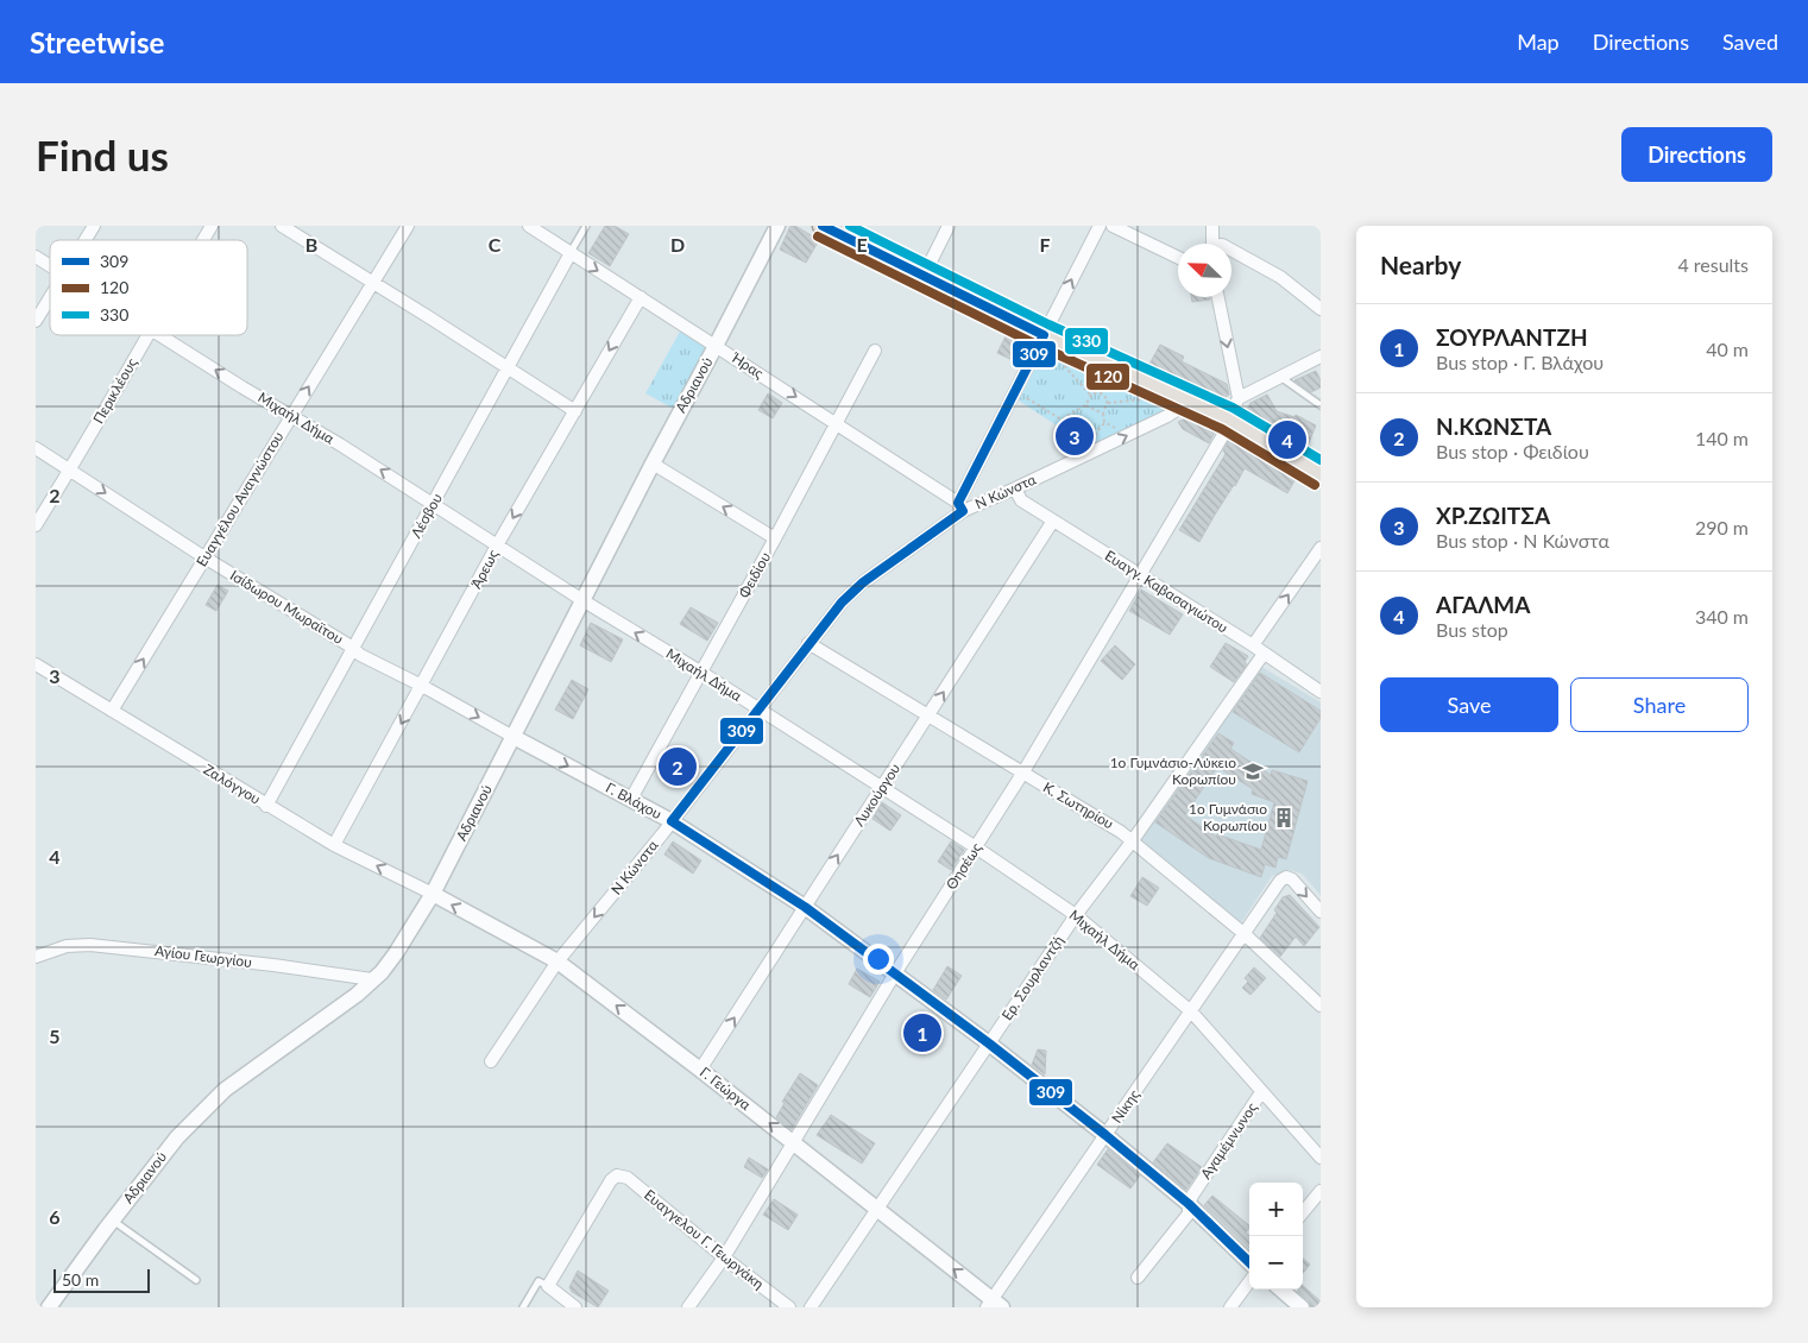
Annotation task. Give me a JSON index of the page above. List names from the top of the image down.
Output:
{
  "streets": {
    "street": [
      "Ήρας",
      "Αδριανού",
      "Περικλέους",
      "Μιχαήλ Δήμα",
      "Ν Κώνστα",
      "Ευαγγέλου Αναγνώστου",
      "Λέσβου",
      "Άρεως",
      "Φειδίου",
      "Ευαγγ. Καβασαγιώτου",
      "Ισίδωρου Μωραϊτου",
      "Ζαλόγγου",
      "Λυκούργου",
      "Γ. Βλάχου",
      "Κ. Σωτηρίου",
      "Θησέως",
      "Αγίου Γεωργίου",
      "Ερ. Σουρλαντζή",
      "Γ. Γεώργα",
      "Νίκης",
      "Αγαμέμνωνος",
      "Ευαγγελου Γ. Γεωργάκη"
    ]
  },
  "crossings": [
    ["Ήρας", "Αδριανού"],
    ["Ήρας", "Ν Κώνστα"],
    ["Ήρας", "Λέσβου"],
    ["Ήρας", "Άρεως"],
    ["Ήρας", "Φειδίου"],
    ["Αδριανού", "Μιχαήλ Δήμα"],
    ["Αδριανού", "Ισίδωρου Μωραϊτου"],
    ["Αδριανού", "Ζαλόγγου"],
    ["Αδριανού", "Γ. Βλάχου"],
    ["Αδριανού", "Αγίου Γεωργίου"],
    ["Αδριανού", "Γ. Γεώργα"],
    ["Περικλέους", "Ισίδωρου Μωραϊτου"],
    ["Μιχαήλ Δήμα", "Ν Κώνστα"],
    ["Μιχαήλ Δήμα", "Ευαγγέλου Αναγνώστου"],
    ["Μιχαήλ Δήμα", "Λέσβου"],
    ["Μιχαήλ Δήμα", "Άρεως"],
    ["Μιχαήλ Δήμα", "Φειδίου"],
    ["Μιχαήλ Δήμα", "Λυκούργου"],
    ["Μιχαήλ Δήμα", "Θησέως"],
    ["Μιχαήλ Δήμα", "Ερ. Σουρλαντζή"],
    ["Μιχαήλ Δήμα", "Νίκης"],
    ["Μιχαήλ Δήμα", "Αγαμέμνωνος"],
    ["Ν Κώνστα", "Ευαγγ. Καβασαγιώτου"],
    ["Ν Κώνστα", "Γ. Βλάχου"],
    ["Ν Κώνστα", "Κ. Σωτηρίου"],
    ["Ν Κώνστα", "Γ. Γεώργα"],
    ["Ευαγγέλου Αναγνώστου", "Ισίδωρου Μωραϊτου"],
    ["Ευαγγέλου Αναγνώστου", "Ζαλόγγου"],
    ["Λέσβου", "Ισίδωρου Μωραϊτου"],
    ["Λέσβου", "Ζαλόγγου"],
    ["Άρεως", "Ισίδωρου Μωραϊτου"],
    ["Άρεως", "Ζαλόγγου"],
    ["Φειδίου", "Γ. Βλάχου"],
    ["Ευαγγ. Καβασαγιώτου", "Λυκούργου"],
    ["Ευαγγ. Καβασαγιώτου", "Θησέως"],
    ["Ευαγγ. Καβασαγιώτου", "Ερ. Σουρλαντζή"],
    ["Ισίδωρου Μωραϊτου", "Γ. Βλάχου"],
    ["Ζαλόγγου", "Γ. Γεώργα"],
    ["Λυκούργου", "Γ. Βλάχου"],
    ["Λυκούργου", "Κ. Σωτηρίου"],
    ["Λυκούργου", "Γ. Γεώργα"],
    ["Γ. Βλάχου", "Θησέως"],
    ["Γ. Βλάχου", "Ερ. Σουρλαντζή"],
    ["Γ. Βλάχου", "Νίκης"],
    ["Γ. Βλάχου", "Αγαμέμνωνος"],
    ["Κ. Σωτηρίου", "Θησέως"],
    ["Κ. Σωτηρίου", "Ερ. Σουρλαντζή"],
    ["Κ. Σωτηρίου", "Νίκης"],
    ["Θησέως", "Γ. Γεώργα"],
    ["Θησέως", "Ευαγγελου Γ. Γεωργάκη"],
    ["Ερ. Σουρλαντζή", "Γ. Γεώργα"],
    ["Γ. Γεώργα", "Νίκης"]
  ],
  "one_way": [
    "Ήρας",
    "Ευαγγέλου Αναγνώστου",
    "Άρεως",
    "Ισίδωρου Μωραϊτου",
    "Λυκούργου",
    "Γ. Γεώργα"
  ],
  "places": {
    "school or university": ["1ο Γυμνάσιο-Λύκειο Κορωπίου"],
    "building": ["1ο Γυμνάσιο Κορωπίου"]
  },
  "lines": ["transit line 309", "transit line 330", "transit line 120"],
  "legend": ["309", "120", "330"],
  "scale_bar": "50 m",
  "north": "top left",
  "page": {
    "header": "Streetwise",
    "nav": ["Map", "Directions", "Saved"],
    "buttons": [
      "Directions",
      ["Save", "Share"]
    ],
    "title": "Find us",
    "heading": ["Nearby", "4 results"],
    "list": [
      {
        "mark": "1",
        "name": "ΣΟΥΡΛΑΝΤΖΗ",
        "note": "Bus stop · Γ. Βλάχου",
        "value": "40 m"
      },
      {
        "mark": "2",
        "name": "Ν.ΚΩΝΣΤΑ",
        "note": "Bus stop · Φειδίου",
        "value": "140 m"
      },
      {
        "mark": "3",
        "name": "ΧΡ.ΖΩΙΤΣΑ",
        "note": "Bus stop · Ν Κώνστα",
        "value": "290 m"
      },
      {
        "mark": "4",
        "name": "ΑΓΑΛΜΑ",
        "note": "Bus stop",
        "value": "340 m"
      }
    ],
    "pins": [
      "3",
      "4",
      "2",
      "1"
    ],
    "map_buttons": ["+", "−"],
    "scale": "50 m"
  },
  "grid": {
    "columns": [
      "B",
      "C",
      "D",
      "E",
      "F"
    ],
    "rows": [
      "2",
      "3",
      "4",
      "5",
      "6"
    ]
  }
}
